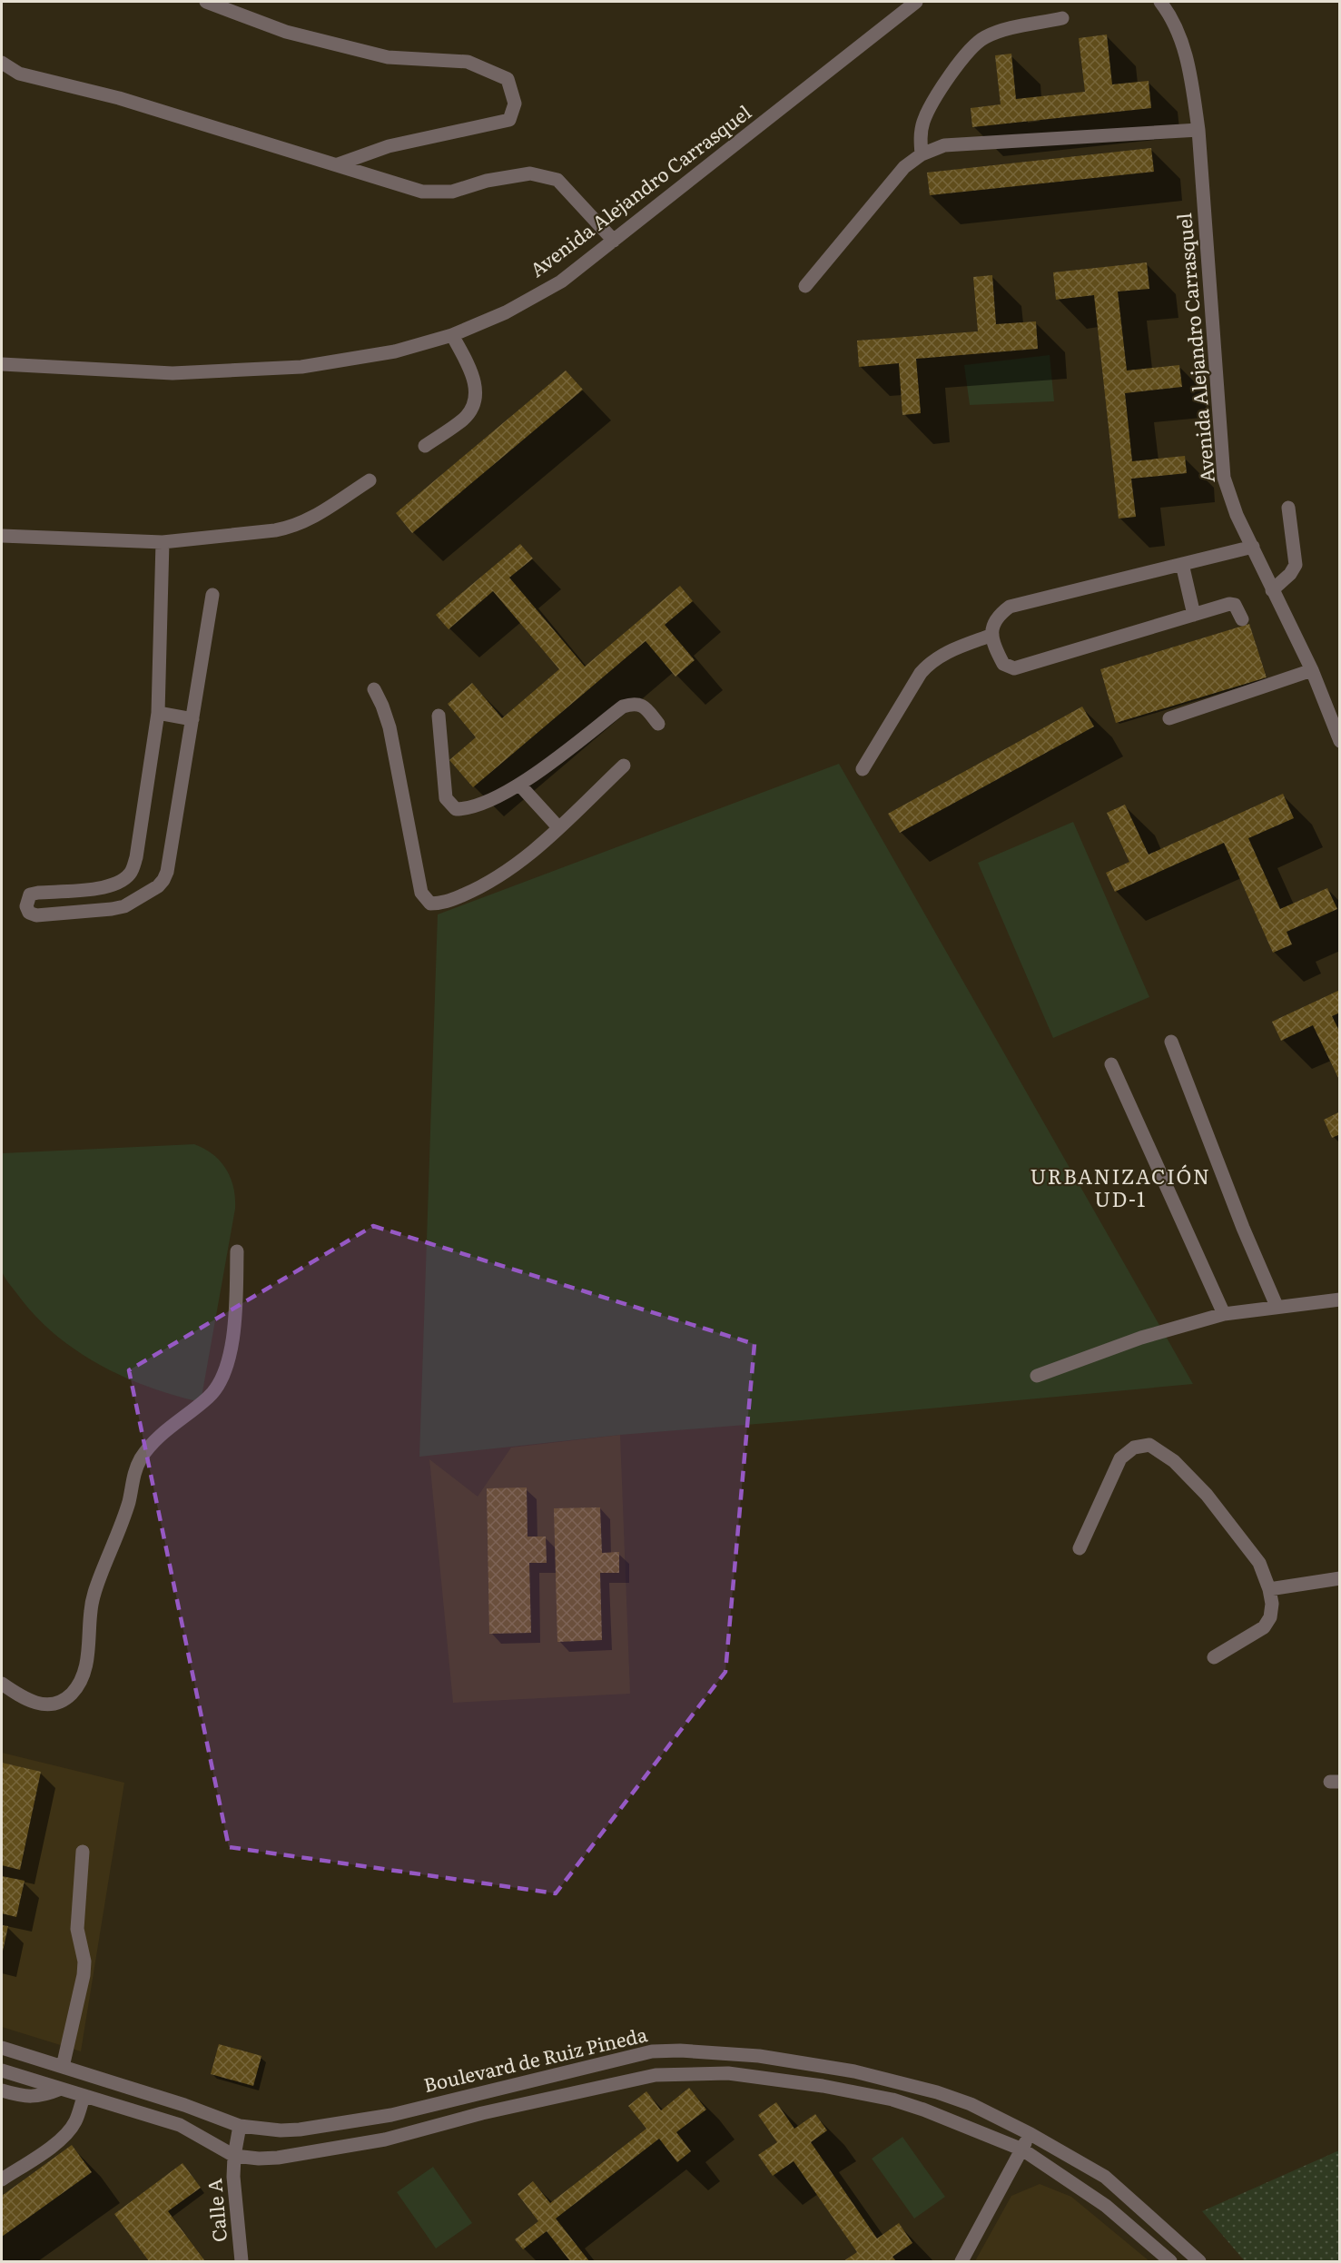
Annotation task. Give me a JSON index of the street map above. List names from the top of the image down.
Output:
{
  "streets": {
    "street": ["Avenida Alejandro Carrasquel", "Boulevard de Ruiz Pineda", "Calle A"]
  },
  "crossings": [
    ["Boulevard de Ruiz Pineda", "Calle A"]
  ],
  "districts": ["URBANIZACIÓN UD-1"]
}
